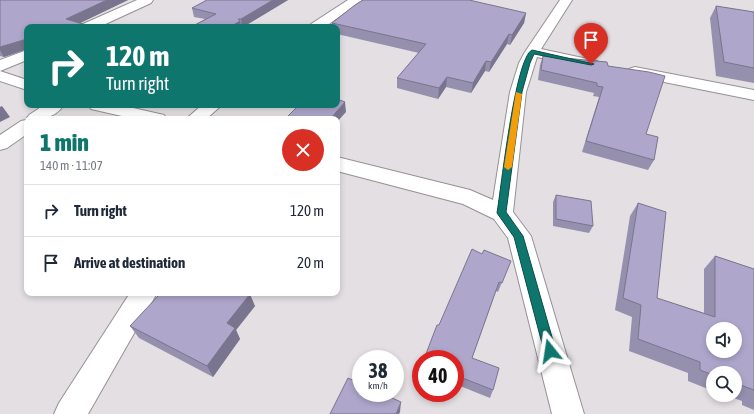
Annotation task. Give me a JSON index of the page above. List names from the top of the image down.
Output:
{
  "page": {
    "turn": ["120 m", "Turn right"],
    "heading": ["1 min", "140 m · 11:07"],
    "list": [
      {
        "name": "Turn right",
        "value": "120 m"
      },
      {
        "name": "Arrive at destination",
        "value": "20 m"
      }
    ],
    "speed": "38 km/h",
    "limit": "40"
  }
}
